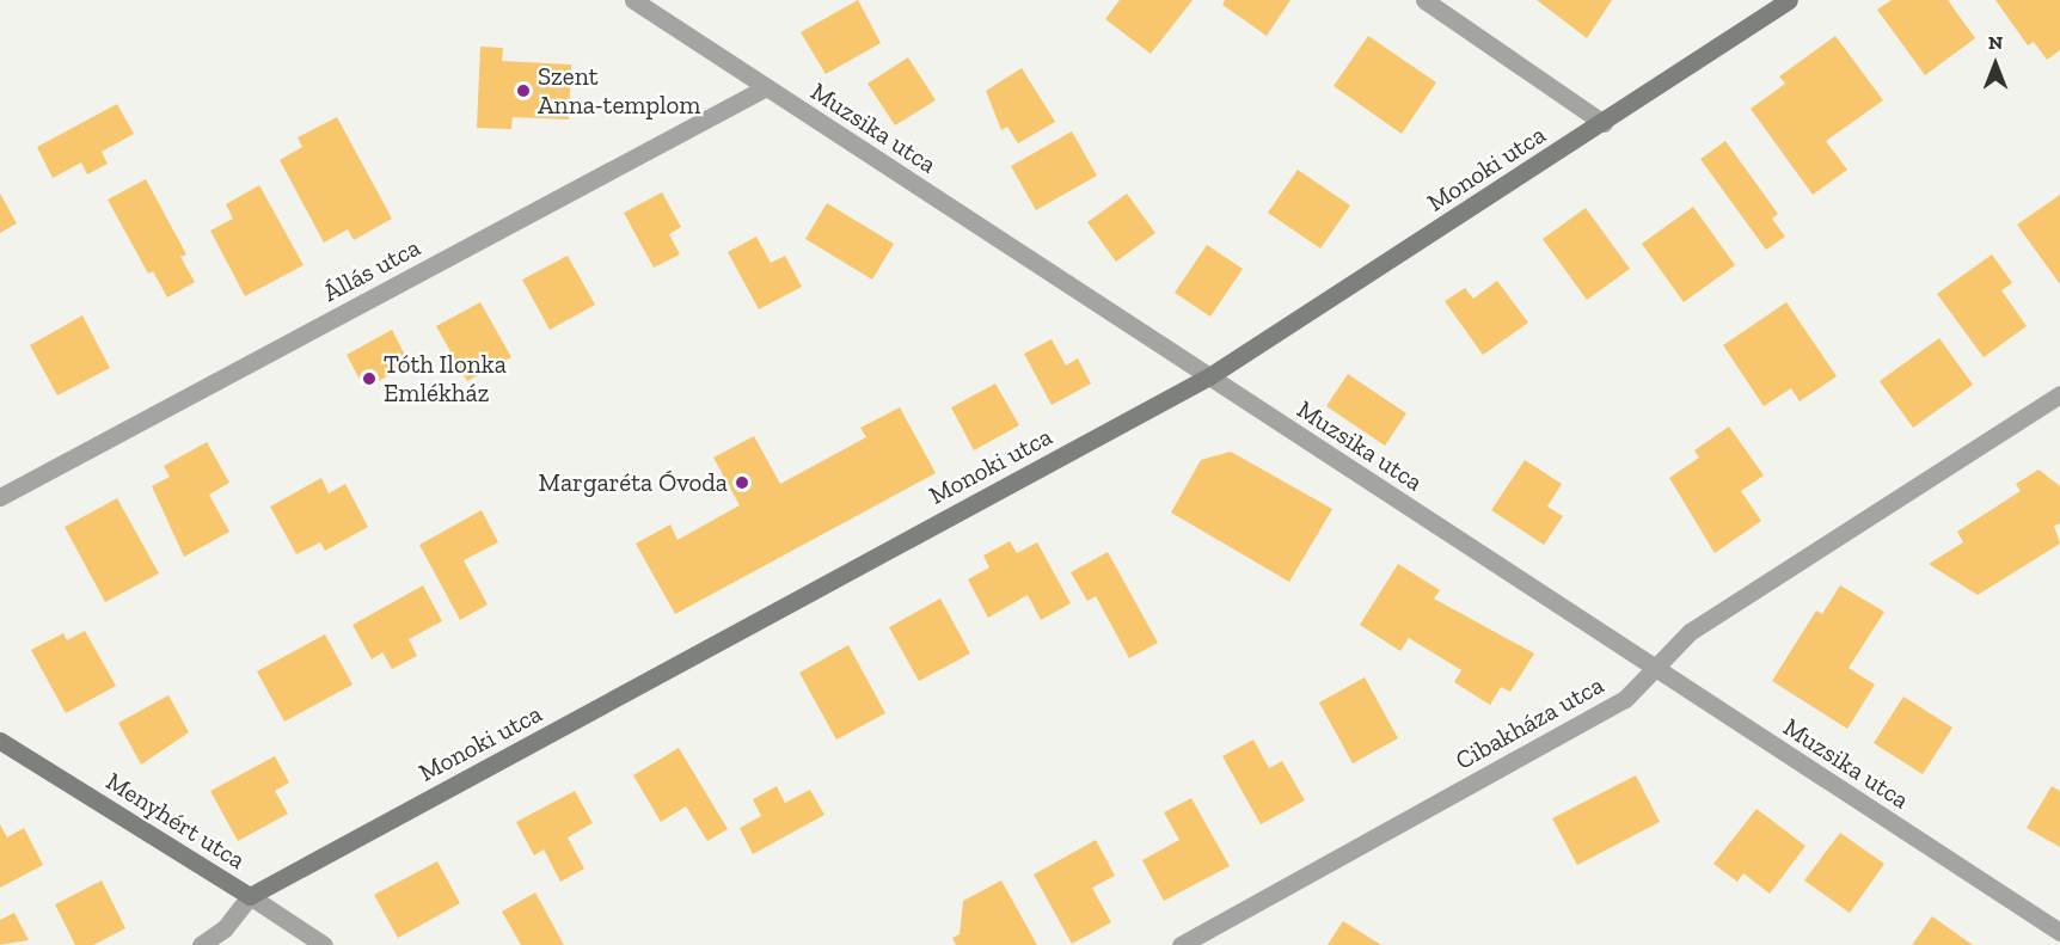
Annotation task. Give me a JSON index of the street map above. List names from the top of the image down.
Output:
{
  "streets": {
    "street": [
      "Muzsika utca",
      "Monoki utca",
      "Állás utca",
      "Cibakháza utca",
      "Menyhért utca"
    ]
  },
  "crossings": [
    ["Muzsika utca", "Monoki utca"],
    ["Muzsika utca", "Állás utca"],
    ["Muzsika utca", "Cibakháza utca"],
    ["Monoki utca", "Menyhért utca"]
  ],
  "places": ["Szent Anna-templom", "Tóth Ilonka Emlékház", "Margaréta Óvoda"],
  "north": "top"
}
